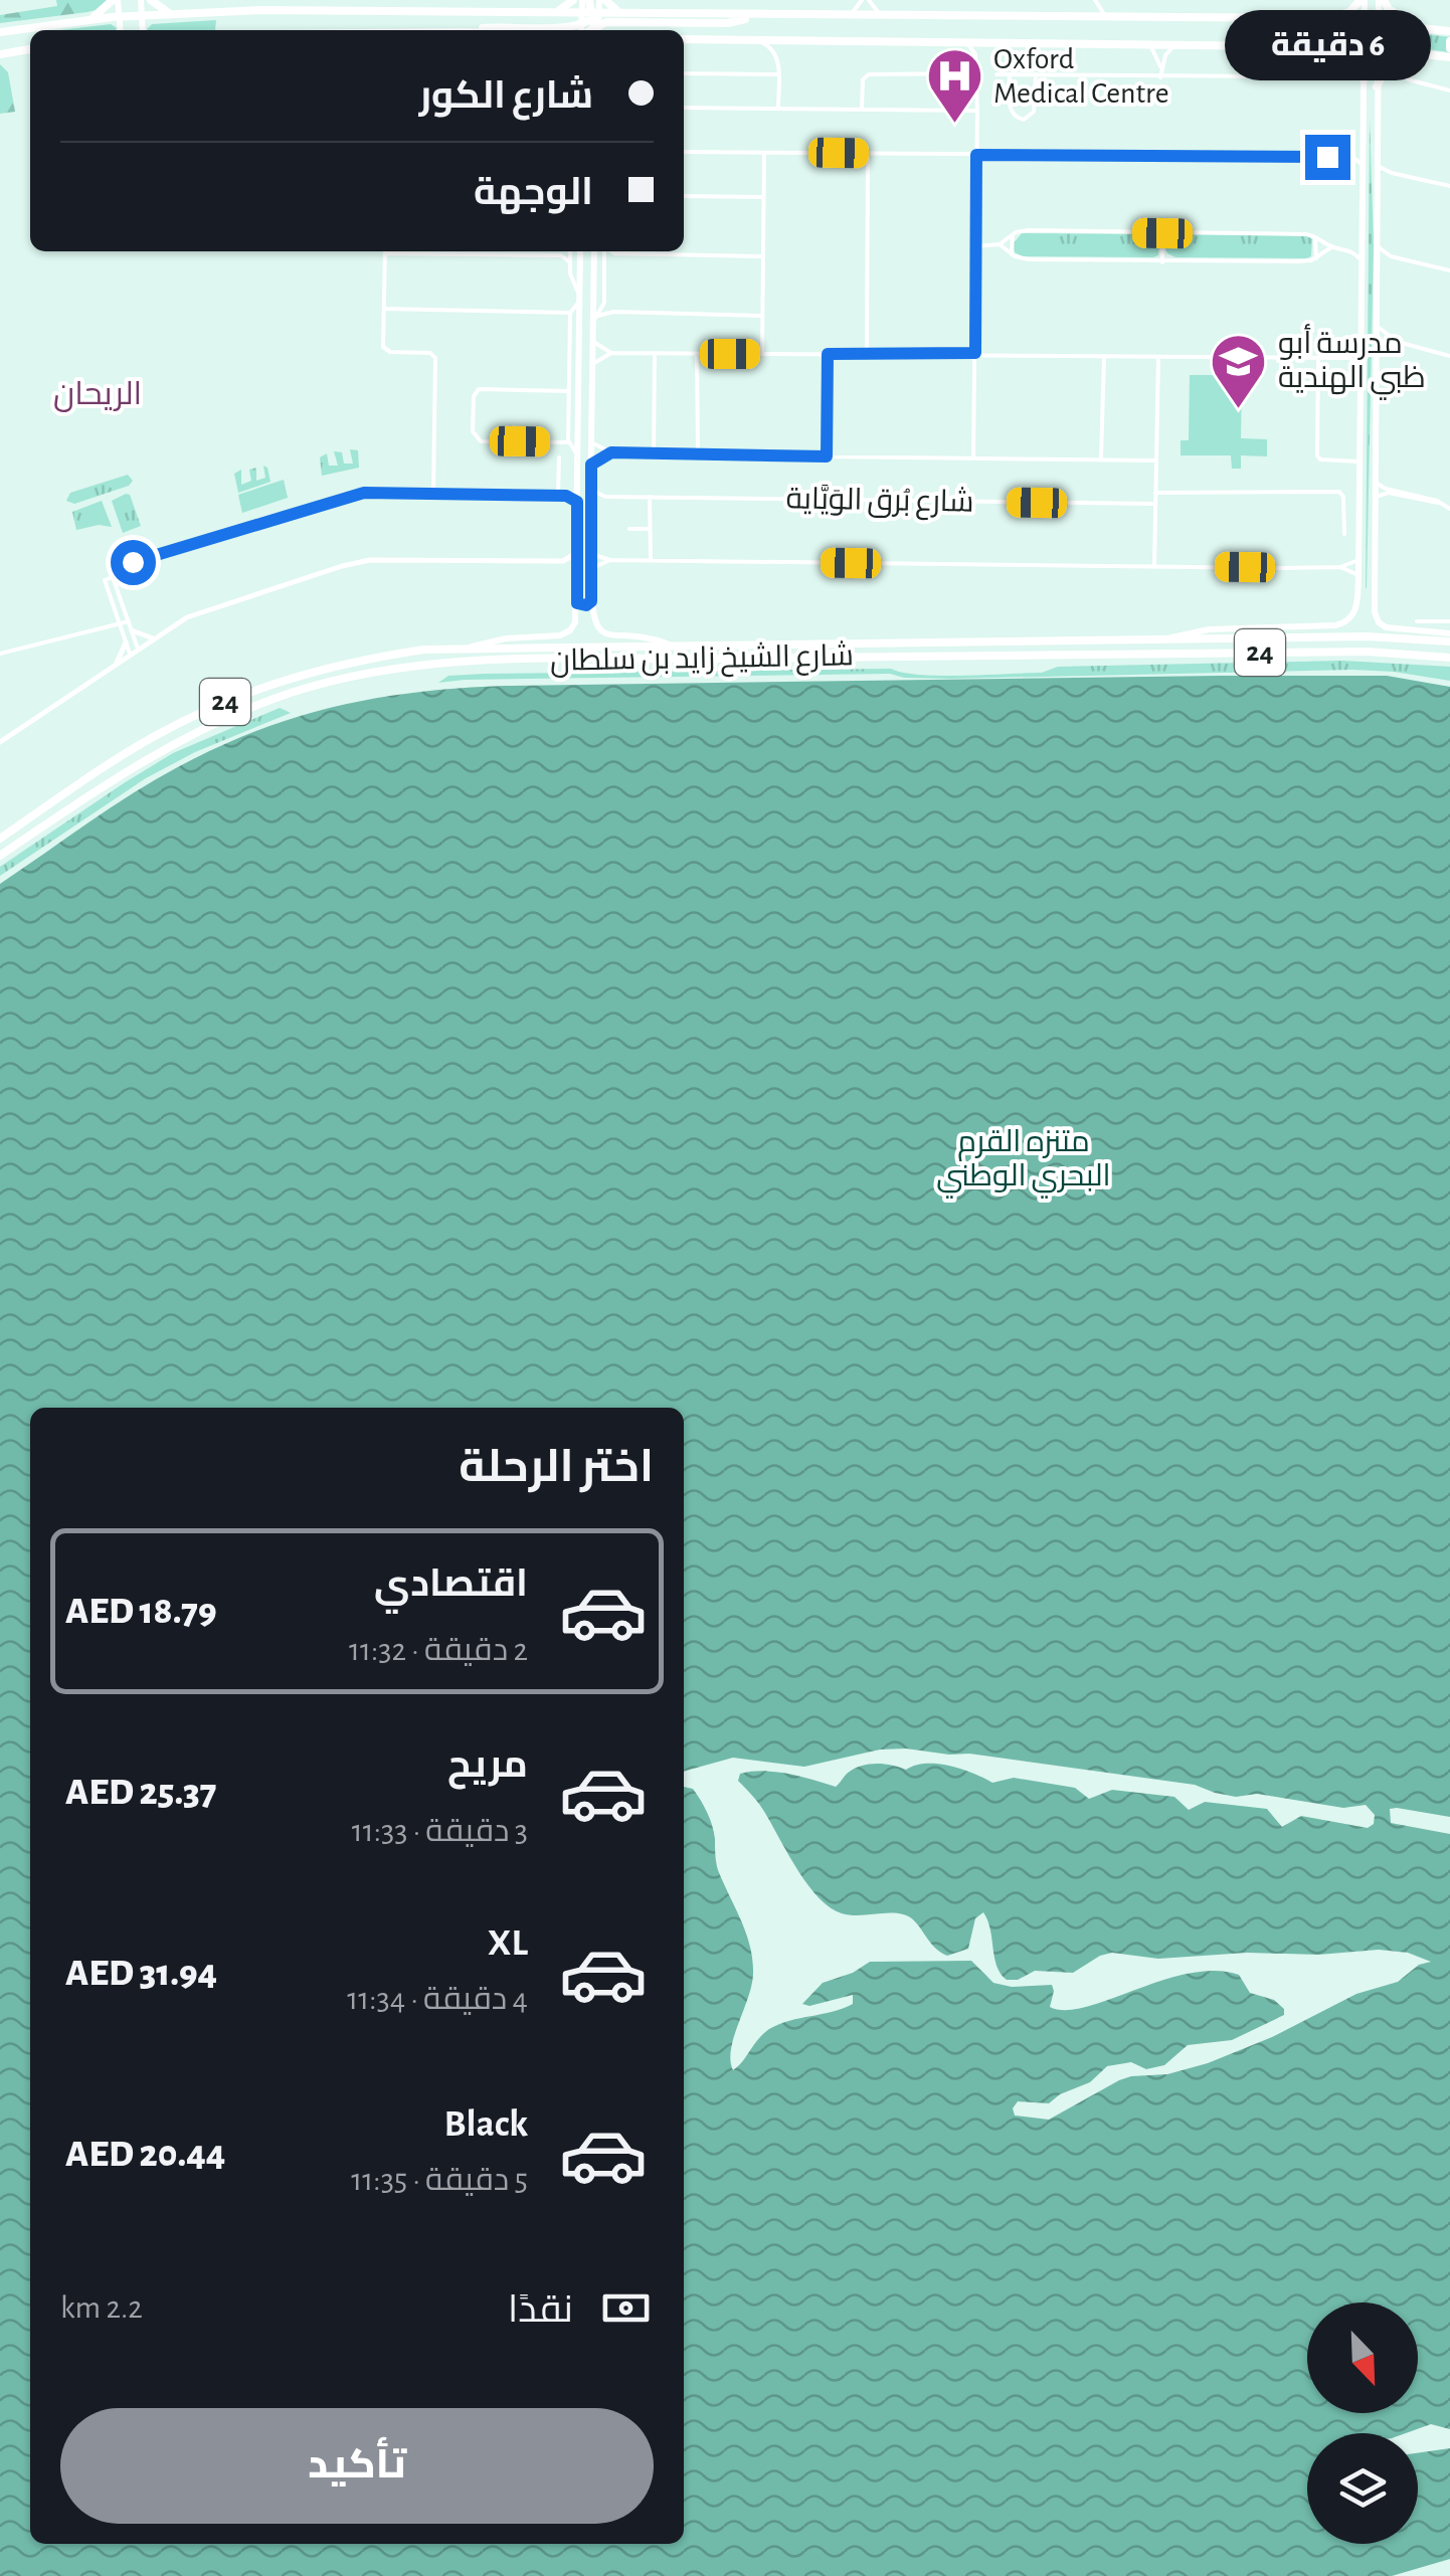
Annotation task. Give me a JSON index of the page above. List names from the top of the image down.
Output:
{
  "streets": {
    "main road": ["24", "شارع الشيخ زايد بن سلطان"],
    "street": ["شارع بُرق الوَيَّاية"]
  },
  "districts": ["الريحان"],
  "parks": ["متنزه القرم البحري الوطني"],
  "places": {
    "hospital": ["Oxford Medical Centre"],
    "school or university": ["مدرسة أبو ظبي الهندية"]
  },
  "north": "bottom right",
  "page": {
    "bubble": "6 دقيقة",
    "banner": ["شارع الكور", "الوجهة"],
    "heading": "اختر الرحلة",
    "list": [
      {
        "name": "اقتصادي",
        "note": "2 دقيقة · 11:32",
        "value": "AED 18.79"
      },
      {
        "name": "مريح",
        "note": "3 دقيقة · 11:33",
        "value": "AED 25.37"
      },
      {
        "name": "XL",
        "note": "4 دقيقة · 11:34",
        "value": "AED 31.94"
      },
      {
        "name": "Black",
        "note": "5 دقيقة · 11:35",
        "value": "AED 20.44"
      }
    ],
    "pay": ["نقدًا", "2.2 km"],
    "buttons": "تأكيد"
  }
}
